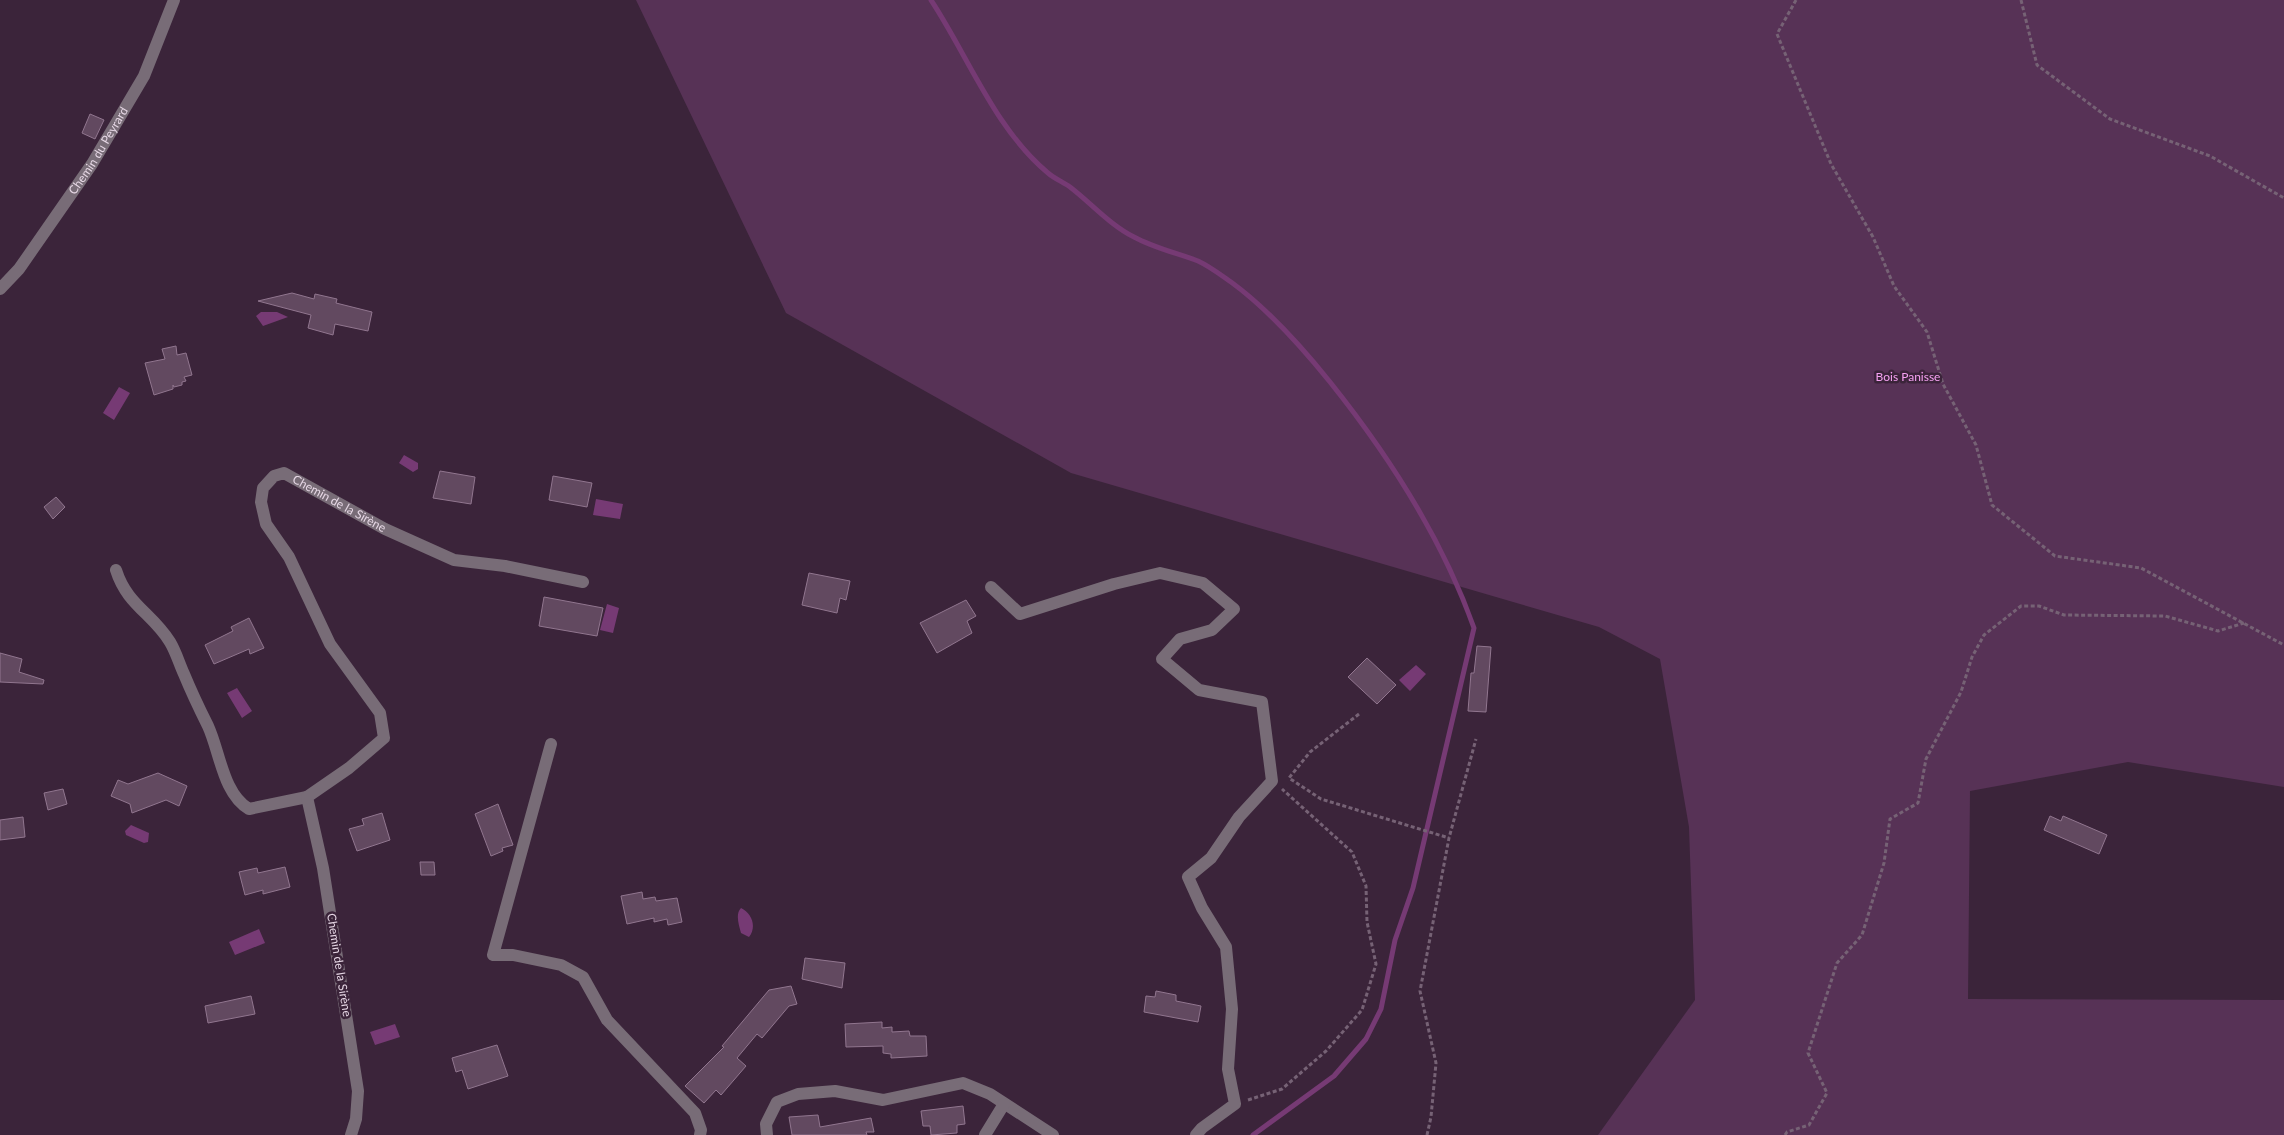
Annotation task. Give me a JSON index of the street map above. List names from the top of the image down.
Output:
{
  "streets": {
    "street": ["Chemin du Peyrard", "Chemin de la Sirène"]
  },
  "parks": ["Bois Panisse"]
}
